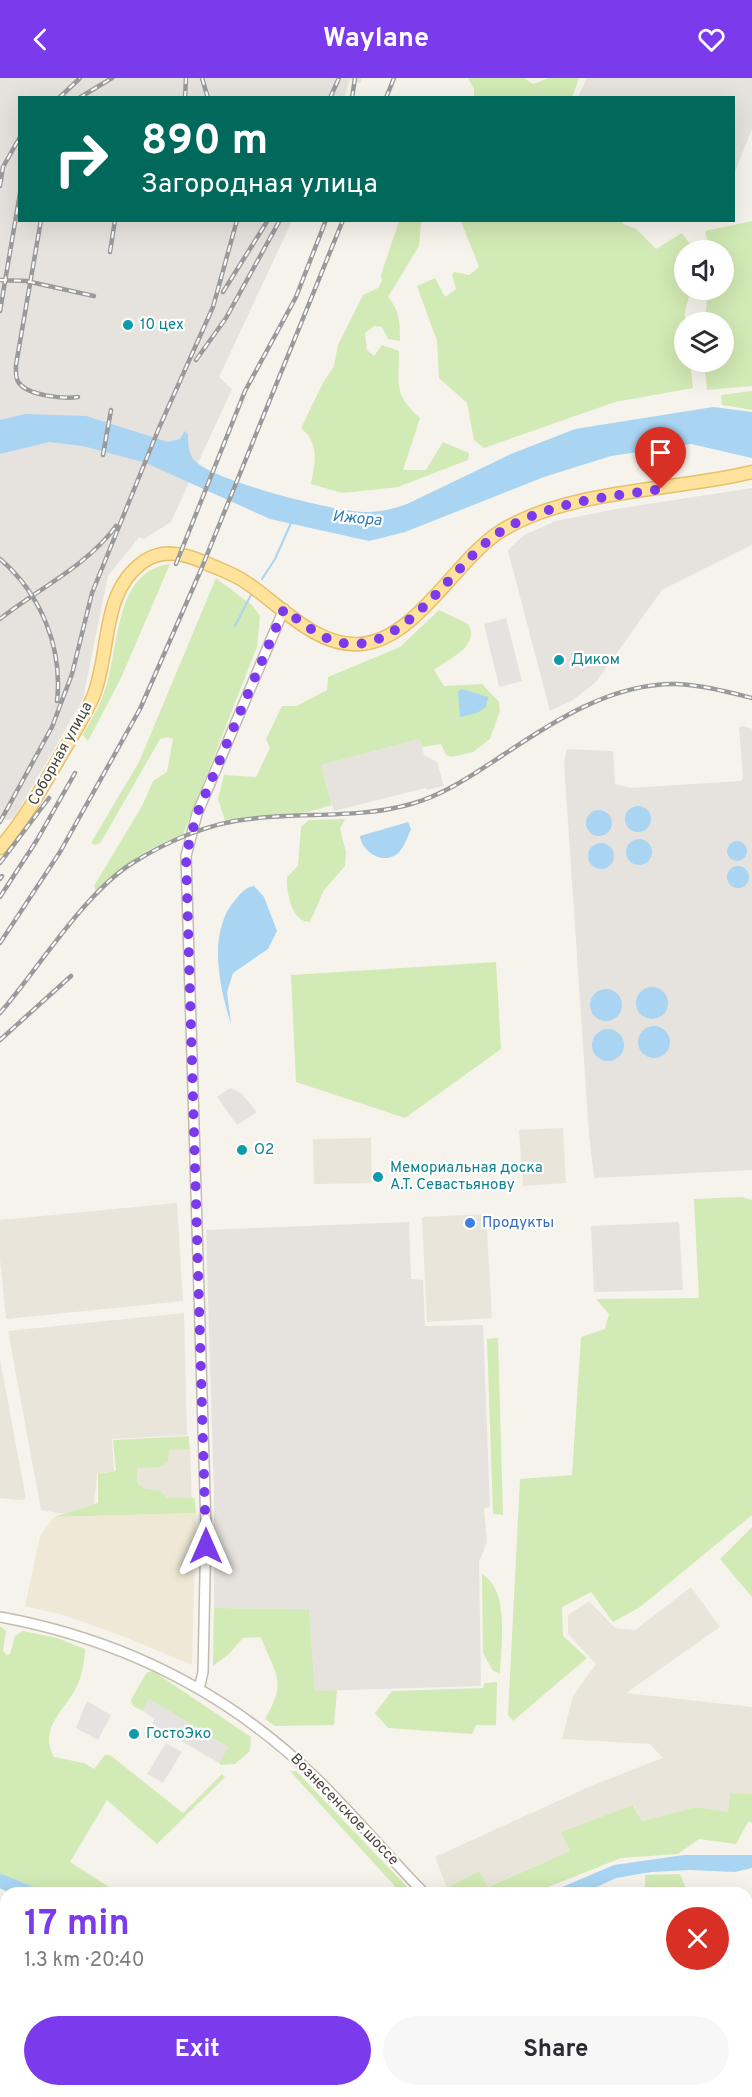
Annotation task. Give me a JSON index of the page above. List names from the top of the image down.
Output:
{
  "streets": {
    "main road": ["Соборная улица"],
    "street": ["Вознесенское шоссе"]
  },
  "water": ["Ижора"],
  "places": [
    "10 цех",
    "Диком",
    "O2",
    "Мемориальная доска А.Т. Севастьянову",
    "Продукты",
    "ГостоЭко"
  ],
  "page": {
    "header": "Waylane",
    "turn": ["890 m", "Загородная улица"],
    "heading": ["17 min", "1.3 km · 20:40"],
    "buttons": ["Exit", "Share"]
  }
}
